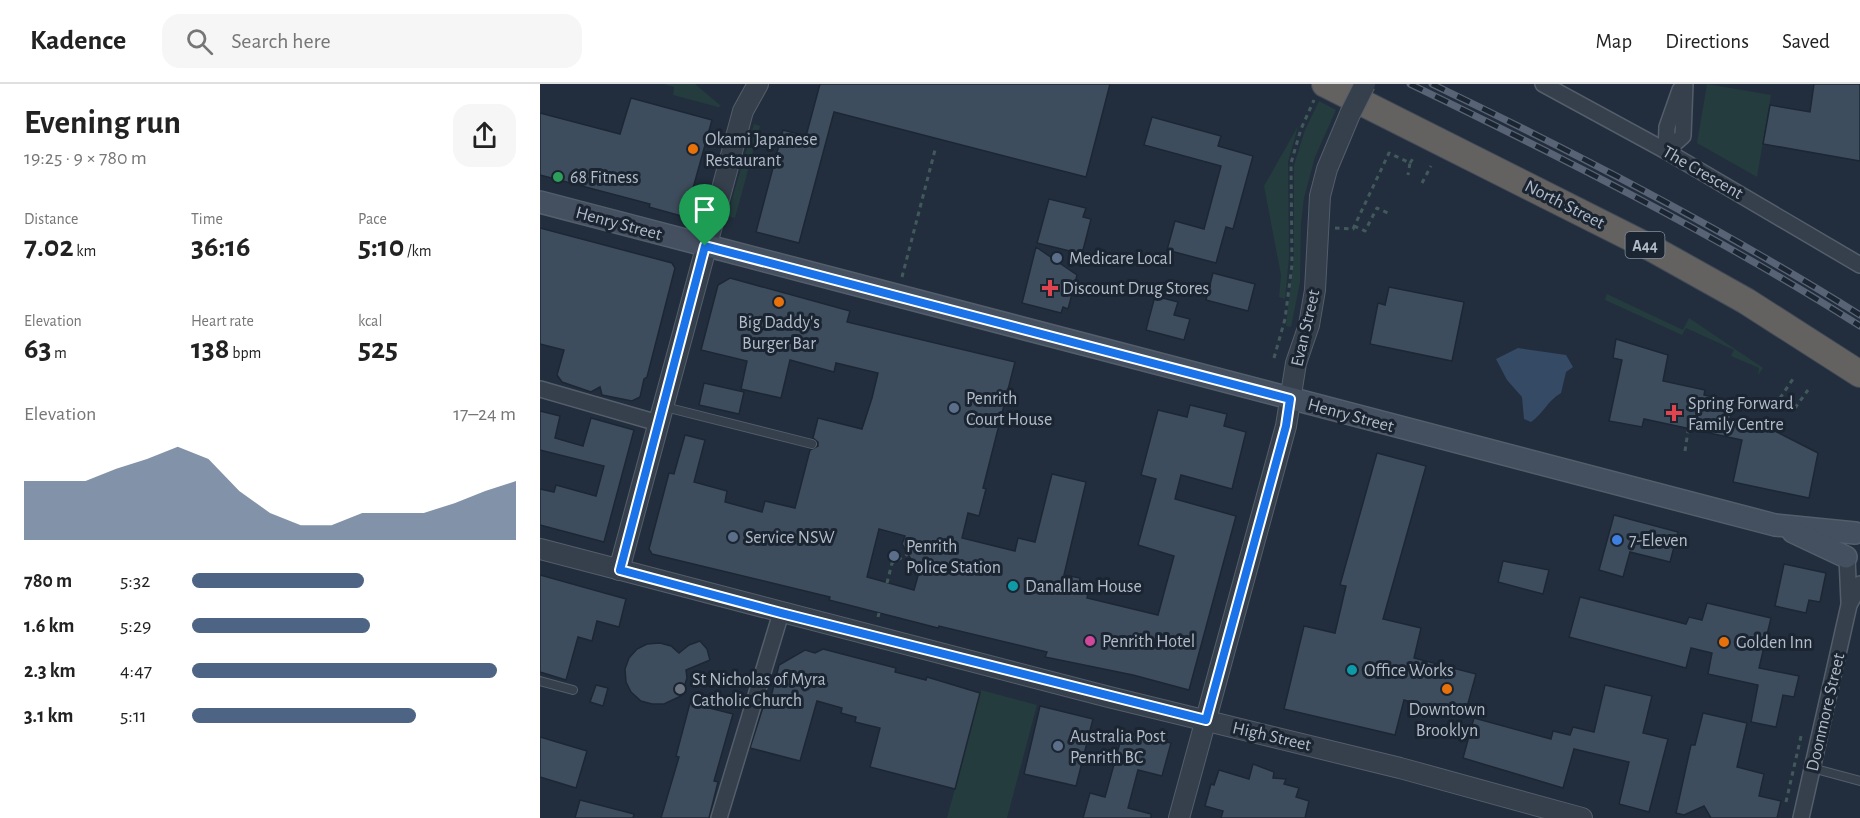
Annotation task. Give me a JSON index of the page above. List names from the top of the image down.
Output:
{
  "streets": {
    "highway": ["North Street", "A44"],
    "main road": ["Henry Street"],
    "street": [
      "The Crescent",
      "Evan Street",
      "Doonmore Street",
      "High Street"
    ]
  },
  "crossings": [
    ["Henry Street", "Evan Street"],
    ["Henry Street", "Doonmore Street"],
    ["Evan Street", "High Street"]
  ],
  "places": {
    "other": [
      "Okami Japanese Restaurant",
      "68 Fitness",
      "Medicare Local",
      "Big Daddy's Burger Bar",
      "Penrith Court House",
      "Service NSW",
      "7-Eleven",
      "Penrith Police Station",
      "Danallam House",
      "Penrith Hotel",
      "Golden Inn",
      "Office Works",
      "St Nicholas of Myra Catholic Church",
      "Downtown Brooklyn",
      "Australia Post Penrith BC"
    ],
    "health": ["Discount Drug Stores", "Spring Forward Family Centre"]
  },
  "page": {
    "header": "Kadence",
    "search": "Search here",
    "nav": ["Map", "Directions", "Saved"],
    "heading": ["Evening run", "19:25 · 9 × 780 m"],
    "stats": [
      ["Distance", "7.02 km"],
      ["Time", "36:16"],
      ["Pace", "5:10 /km"],
      ["Elevation", "63 m"],
      ["Heart rate", "138 bpm"],
      ["kcal", "525"]
    ],
    "chart": ["Elevation", "17–24 m"],
    "list": [
      {
        "name": "780 m",
        "note": "5:32"
      },
      {
        "name": "1.6 km",
        "note": "5:29"
      },
      {
        "name": "2.3 km",
        "note": "4:47"
      },
      {
        "name": "3.1 km",
        "note": "5:11"
      }
    ]
  }
}
